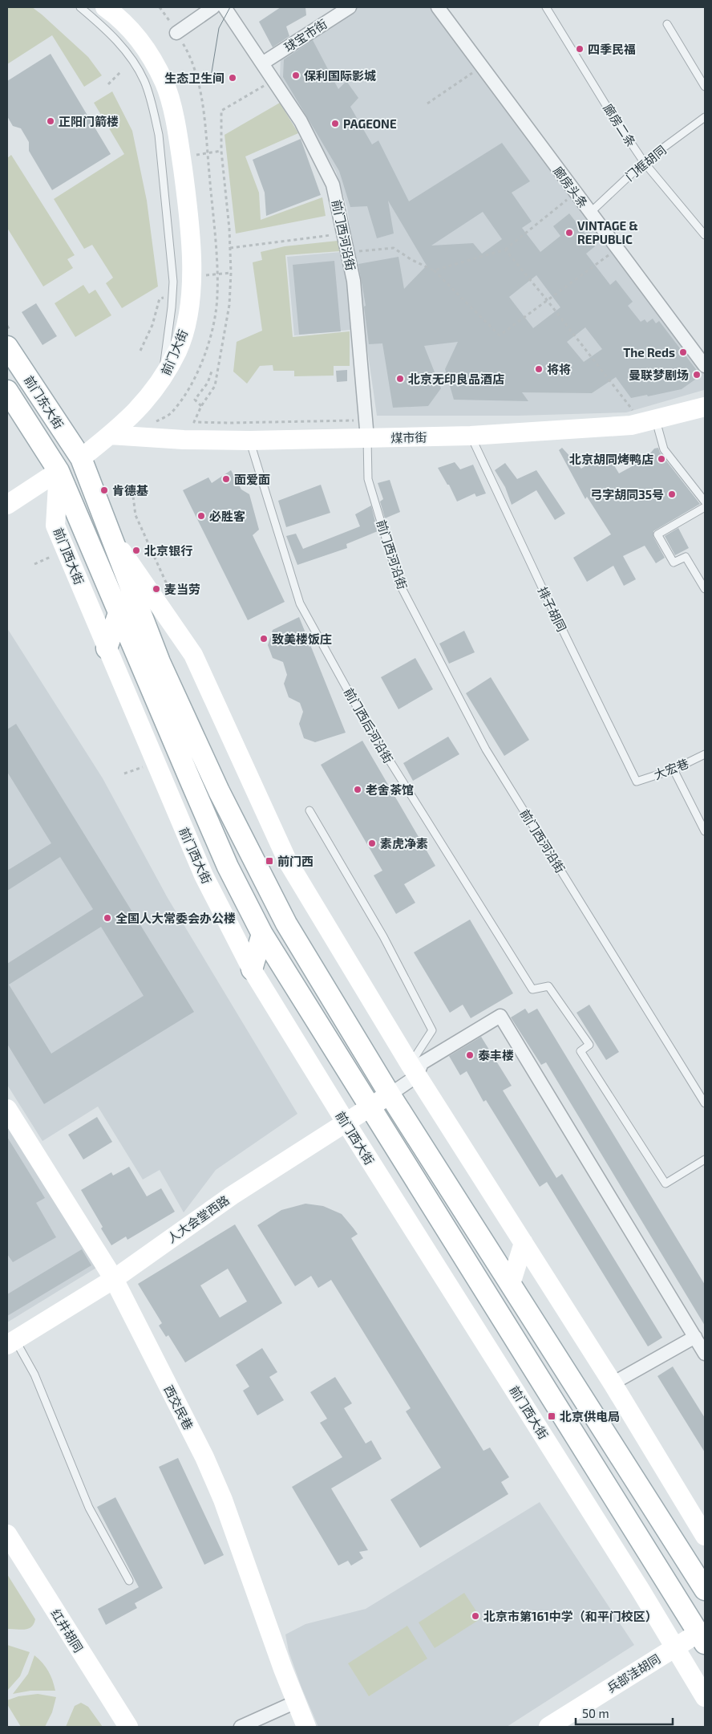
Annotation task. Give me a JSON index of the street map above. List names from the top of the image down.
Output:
{
  "streets": {
    "main road": ["前门东大街", "前门西大街"],
    "street": [
      "球宝市街",
      "廊房头条",
      "前门西河沿街",
      "前门大街",
      "煤市街",
      "人大会堂西路",
      "西交民巷",
      "红井胡同",
      "兵部洼胡同"
    ],
    "lane": [
      "廊房二条",
      "门框胡同",
      "排子胡同",
      "前门西后河沿街",
      "大宏巷"
    ]
  },
  "crossings": [
    ["球宝市街", "前门西河沿街"],
    ["廊房二条", "门框胡同"],
    ["门框胡同", "廊房头条"],
    ["前门西河沿街", "煤市街"],
    ["前门大街", "前门东大街"],
    ["前门大街", "煤市街"],
    ["前门东大街", "前门西大街"],
    ["煤市街", "排子胡同"],
    ["煤市街", "前门西后河沿街"],
    ["前门西大街", "人大会堂西路"],
    ["前门西大街", "兵部洼胡同"],
    ["排子胡同", "大宏巷"],
    ["人大会堂西路", "西交民巷"]
  ],
  "places": {
    "other": [
      "四季民福",
      "保利国际影城",
      "生态卫生间",
      "正阳门箭楼",
      "PAGEONE",
      "VINTAGE & REPUBLIC",
      "The Reds",
      "将将",
      "曼联梦剧场",
      "北京无印良品酒店",
      "北京胡同烤鸭店",
      "面爱面",
      "肯德基",
      "弓字胡同35号",
      "必胜客",
      "北京银行",
      "麦当劳",
      "致美楼饭庄",
      "老舍茶馆",
      "素虎净素",
      "全国人大常委会办公楼",
      "泰丰楼",
      "北京市第161中学（和平门校区）"
    ],
    "transit": ["前门西", "北京供电局"]
  },
  "scale_bar": "50 m"
}
